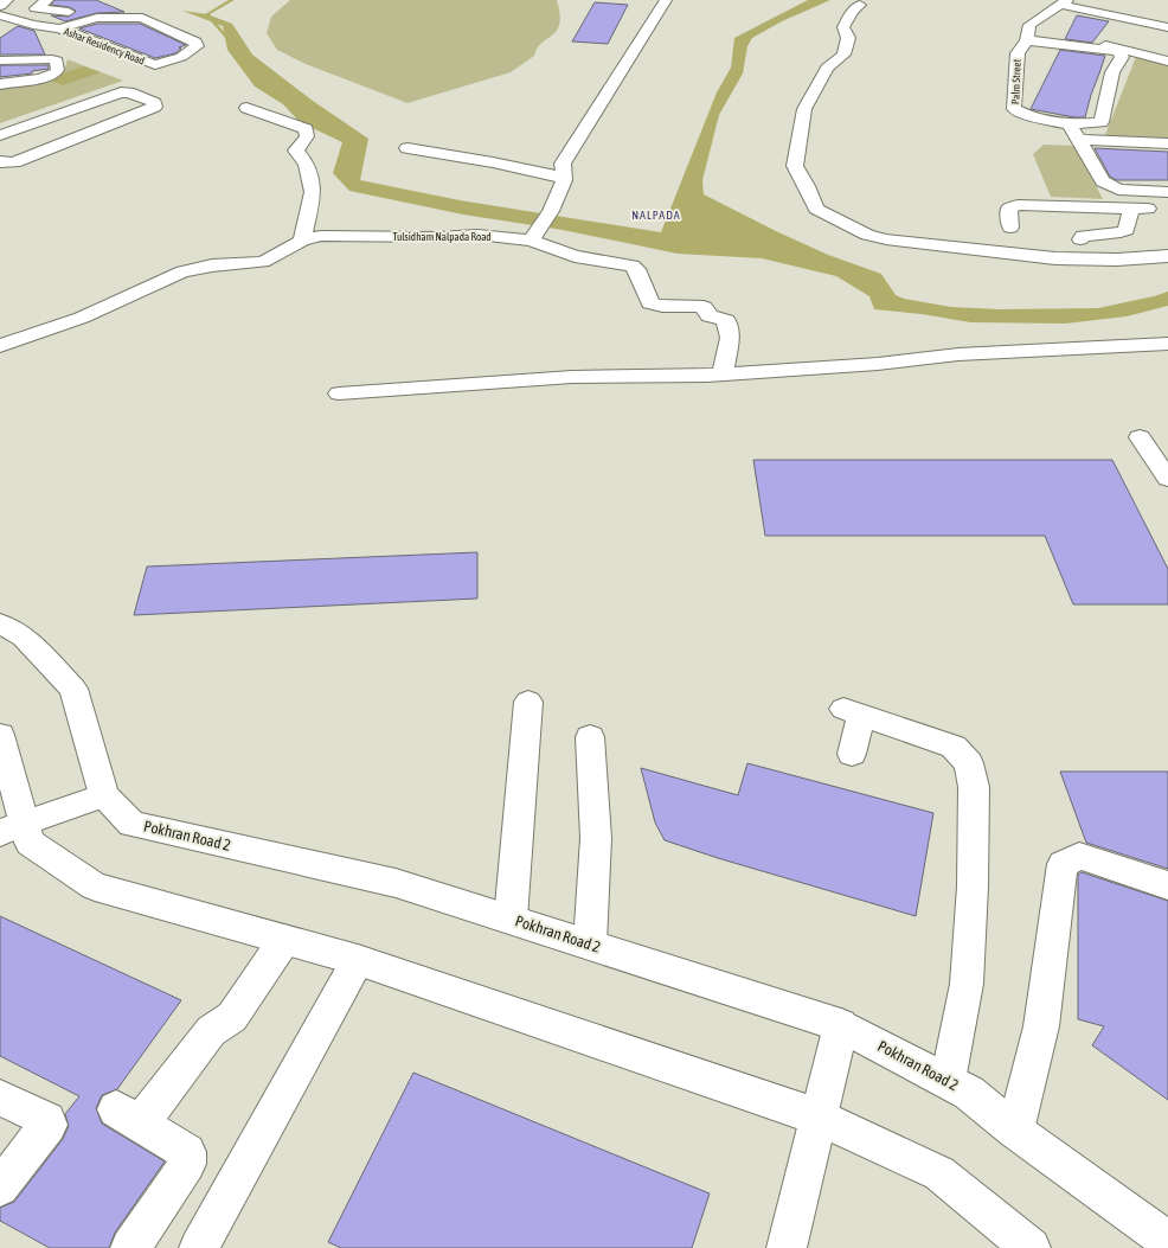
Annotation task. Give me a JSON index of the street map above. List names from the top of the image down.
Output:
{
  "streets": {
    "street": [
      "Ashar Residency Road",
      "Palm Street",
      "Tulsidham Nalpada Road",
      "Pokhran Road 2"
    ]
  },
  "districts": ["NALPADA"]
}
